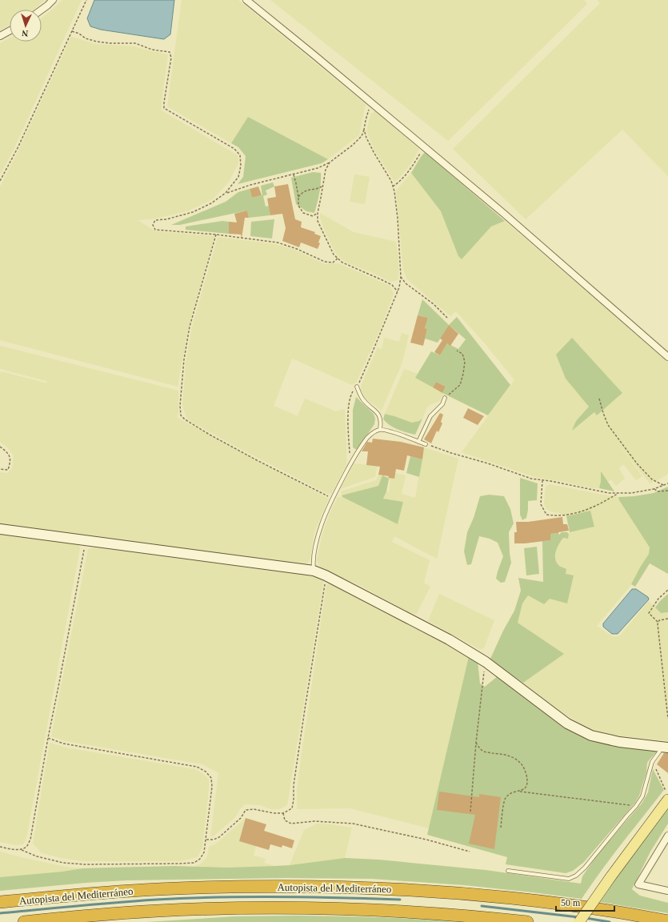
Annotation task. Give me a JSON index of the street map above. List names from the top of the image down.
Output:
{
  "streets": {
    "highway": ["Autopista del Mediterráneo"]
  },
  "scale_bar": "50 m",
  "north": "bottom"
}
